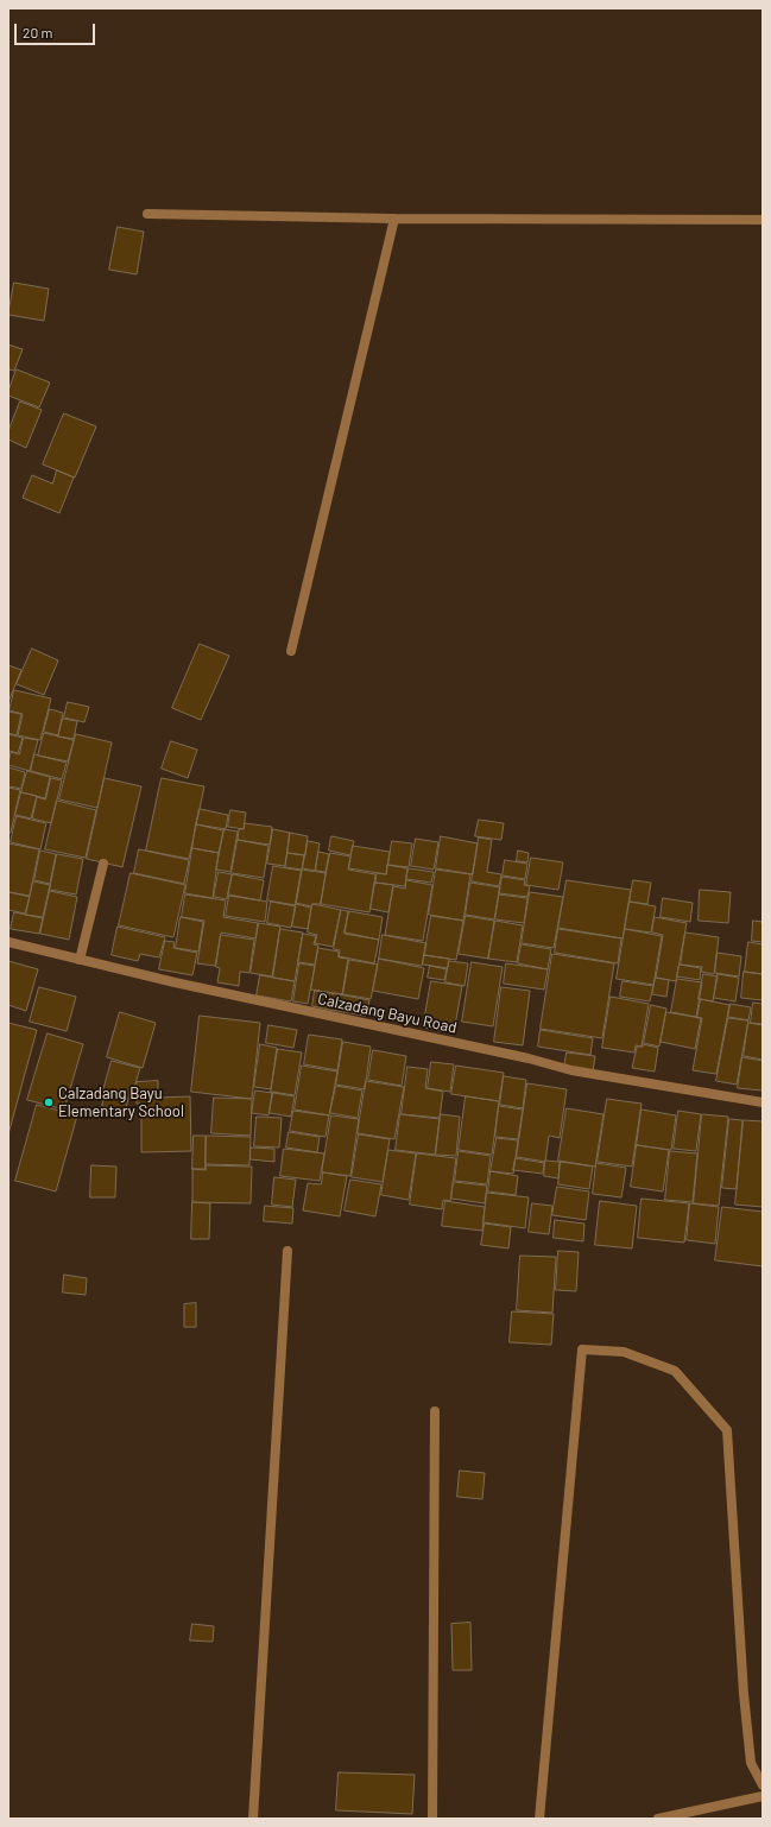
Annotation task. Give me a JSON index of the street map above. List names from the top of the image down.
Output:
{
  "streets": {
    "street": ["Calzadang Bayu Road"]
  },
  "places": ["Calzadang Bayu Elementary School"],
  "scale_bar": "20 m"
}
